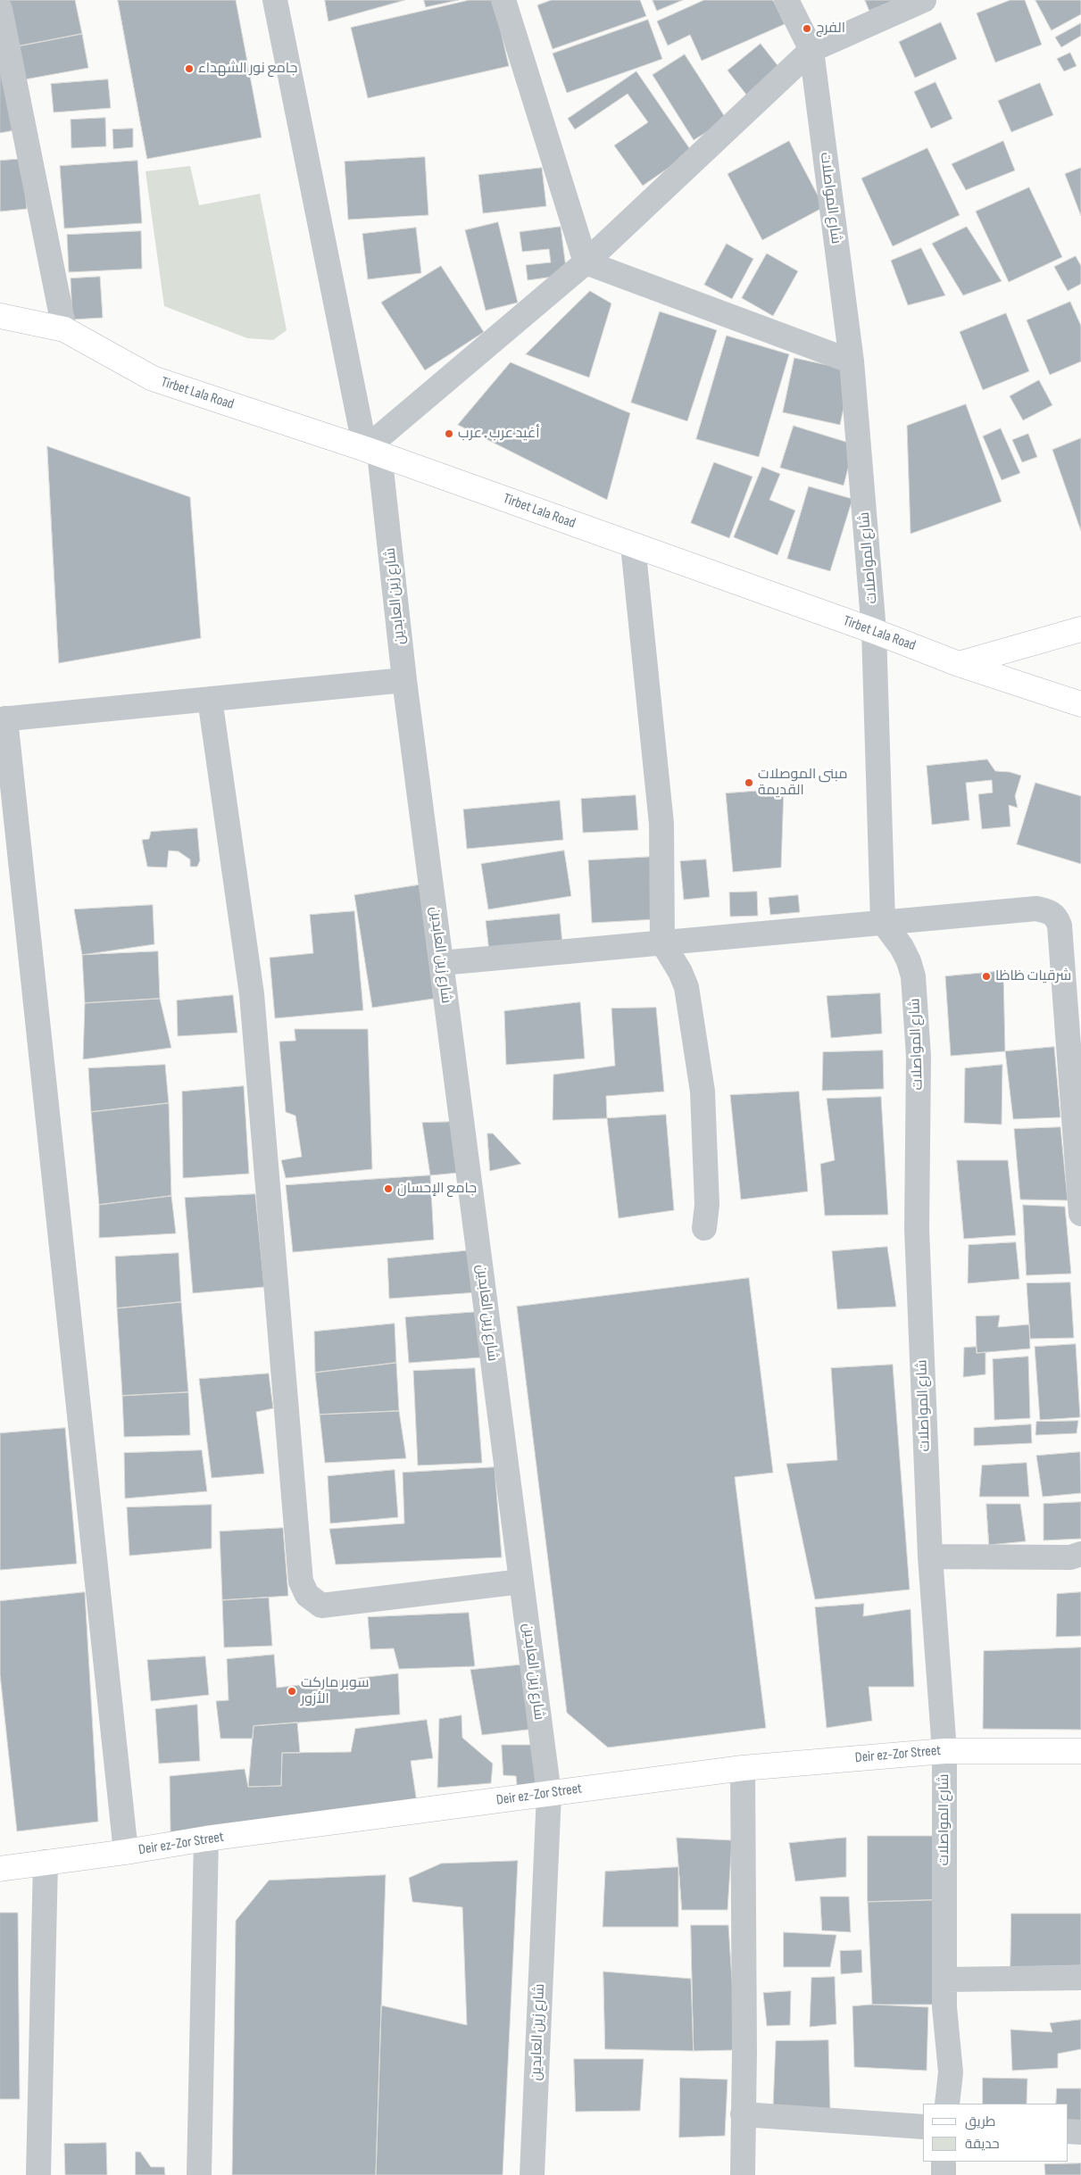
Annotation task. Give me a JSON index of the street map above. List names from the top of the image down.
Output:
{
  "streets": {
    "main road": ["Tirbet Lala Road", "Deir ez-Zor Street"],
    "street": ["شارع المواصلات", "شارع زين العابدين"]
  },
  "crossings": [
    ["شارع المواصلات", "Tirbet Lala Road"],
    ["شارع المواصلات", "Deir ez-Zor Street"],
    ["Tirbet Lala Road", "شارع زين العابدين"],
    ["شارع زين العابدين", "Deir ez-Zor Street"]
  ],
  "places": [
    "الفرج",
    "جامع نور الشهداء",
    "أغيد عرب . عرب",
    "مبنى الموصلات القديمة",
    "شرقيات ظاظا",
    "جامع الإحسان",
    "سوبر ماركت الأزور"
  ],
  "legend": ["طريق", "حديقة"]
}
